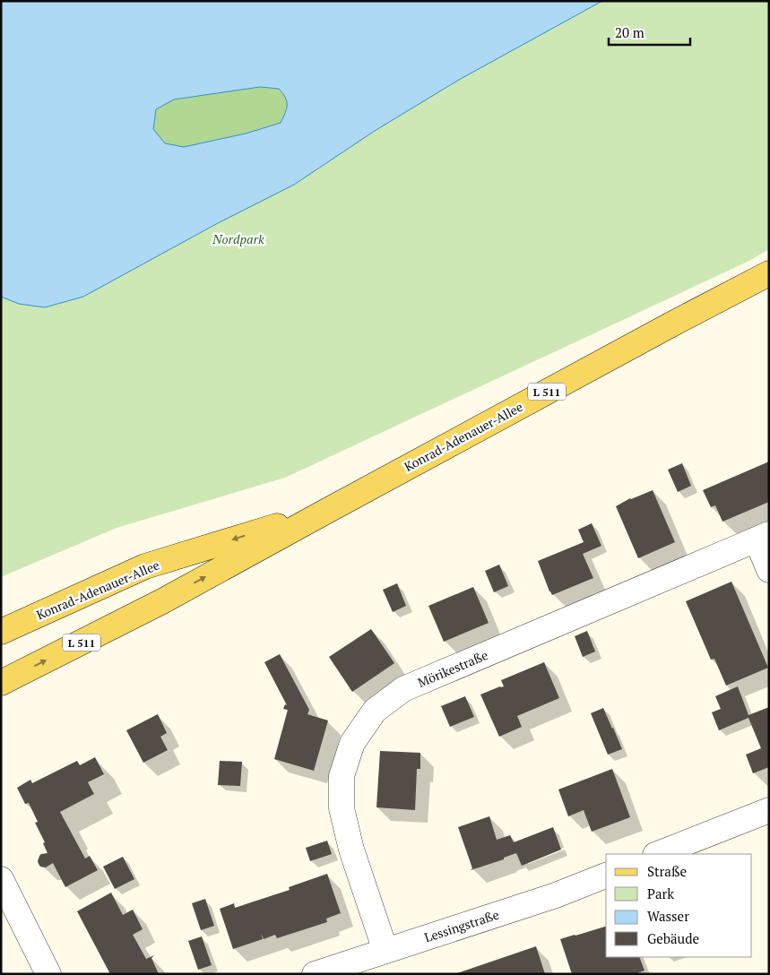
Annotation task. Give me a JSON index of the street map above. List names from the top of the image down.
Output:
{
  "streets": {
    "main road": ["L 511", "Konrad-Adenauer-Allee"],
    "street": ["Mörikestraße", "Lessingstraße"]
  },
  "crossings": [
    ["Mörikestraße", "Lessingstraße"]
  ],
  "parks": ["Nordpark"],
  "legend": [
    "Straße",
    "Park",
    "Wasser",
    "Gebäude"
  ],
  "scale_bar": "20 m"
}
